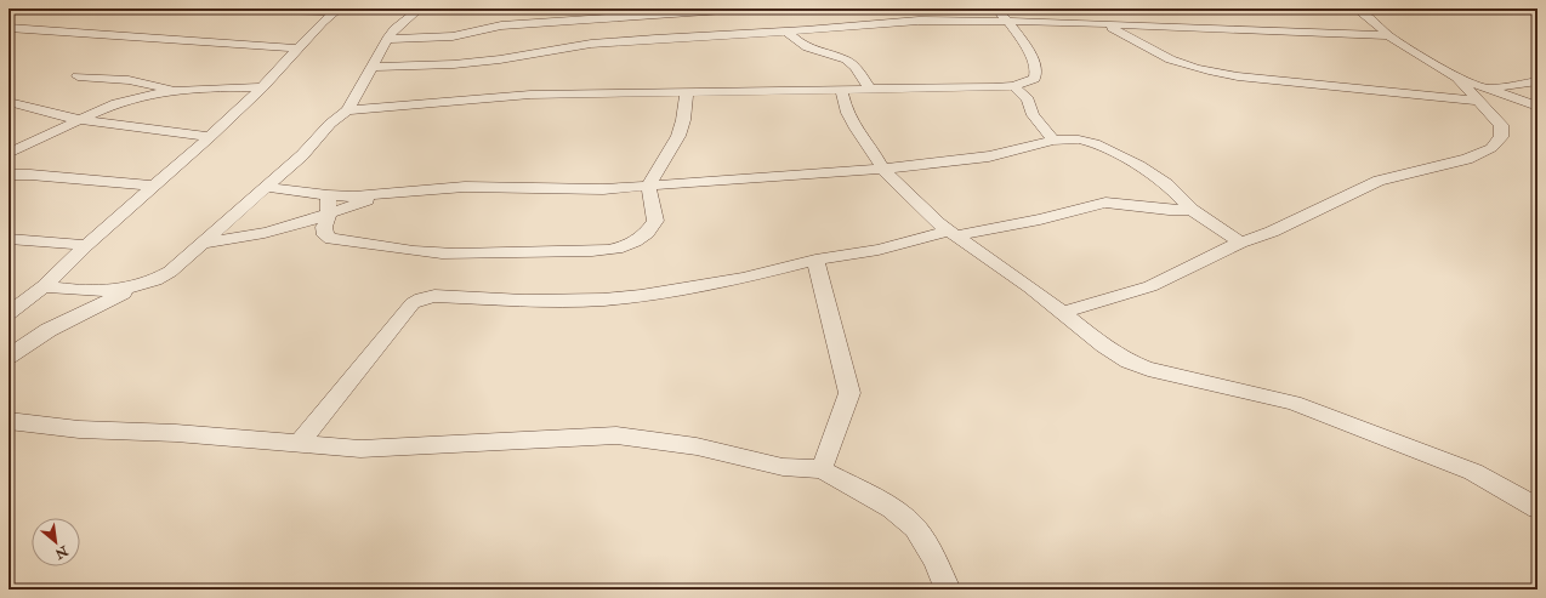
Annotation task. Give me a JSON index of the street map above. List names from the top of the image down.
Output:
{
  "north": "bottom right"
}
